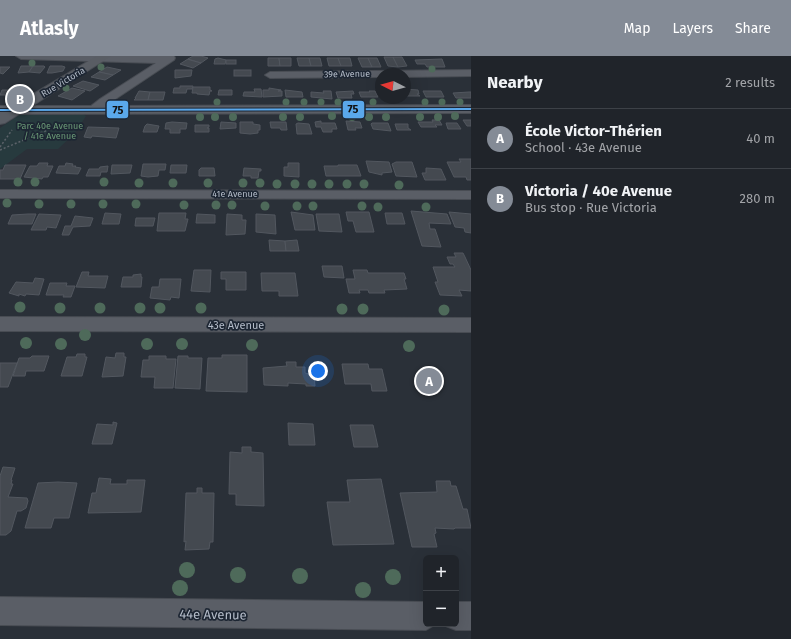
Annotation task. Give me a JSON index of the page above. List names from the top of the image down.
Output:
{
  "streets": {
    "main road": ["Rue Victoria"],
    "street": [
      "39e Avenue",
      "41e Avenue",
      "43e Avenue",
      "44e Avenue"
    ]
  },
  "parks": ["Parc 40e Avenue / 41e Avenue"],
  "lines": ["transit line 75"],
  "north": "left",
  "page": {
    "header": "Atlasly",
    "nav": ["Map", "Layers", "Share"],
    "heading": ["Nearby", "2 results"],
    "pins": ["B", "A"],
    "list": [
      {
        "mark": "A",
        "name": "École Victor-Thérien",
        "note": "School · 43e Avenue",
        "value": "40 m"
      },
      {
        "mark": "B",
        "name": "Victoria / 40e Avenue",
        "note": "Bus stop · Rue Victoria",
        "value": "280 m"
      }
    ],
    "map_buttons": ["+", "−"]
  }
}
